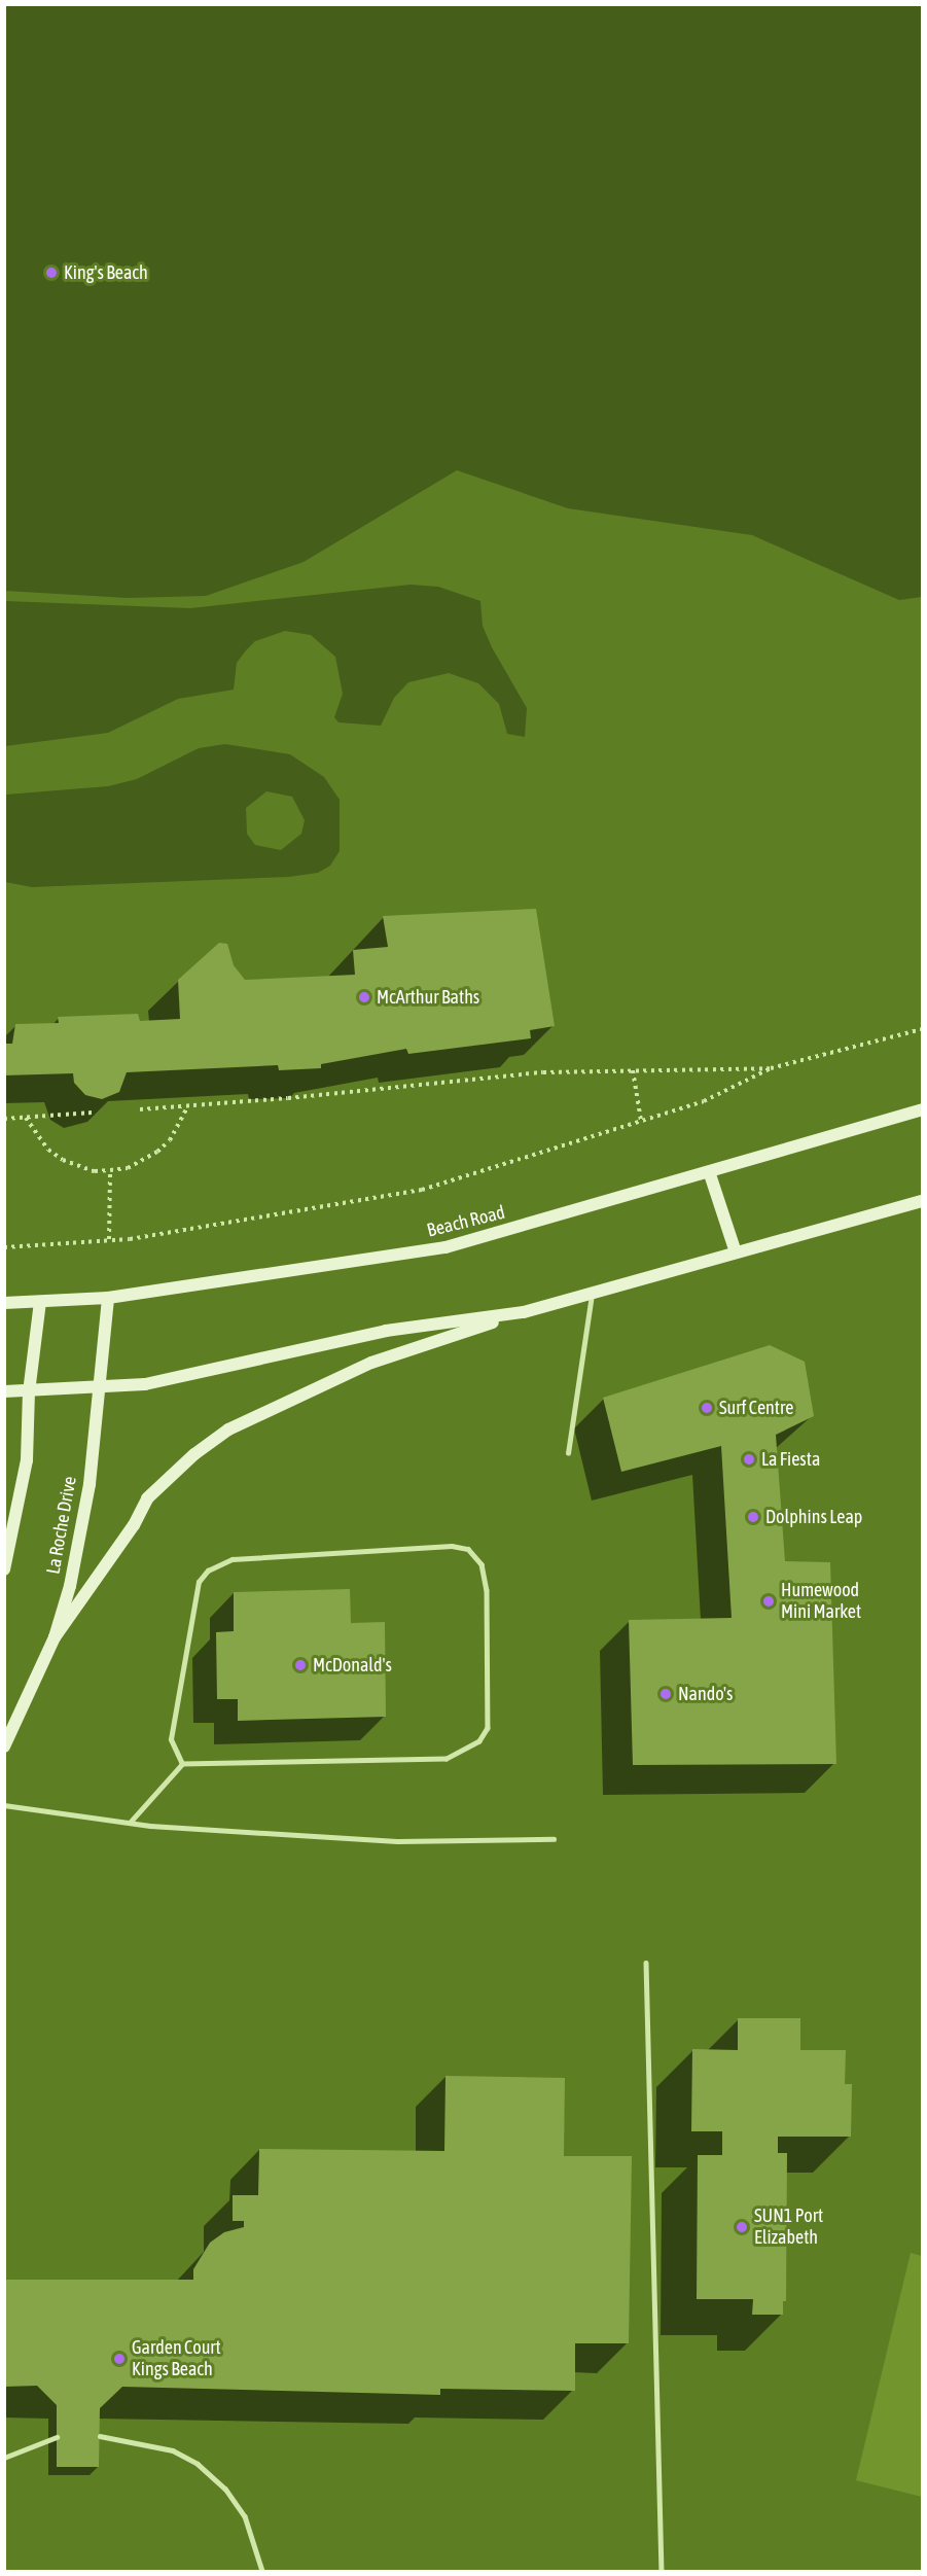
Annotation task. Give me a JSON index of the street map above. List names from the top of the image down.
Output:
{
  "streets": {
    "main road": ["Beach Road", "La Roche Drive"]
  },
  "crossings": [
    ["Beach Road", "La Roche Drive"]
  ],
  "places": [
    "King's Beach",
    "McArthur Baths",
    "Surf Centre",
    "La Fiesta",
    "Dolphins Leap",
    "Humewood Mini Market",
    "McDonald's",
    "Nando's",
    "SUN1 Port Elizabeth",
    "Garden Court Kings Beach"
  ]
}
